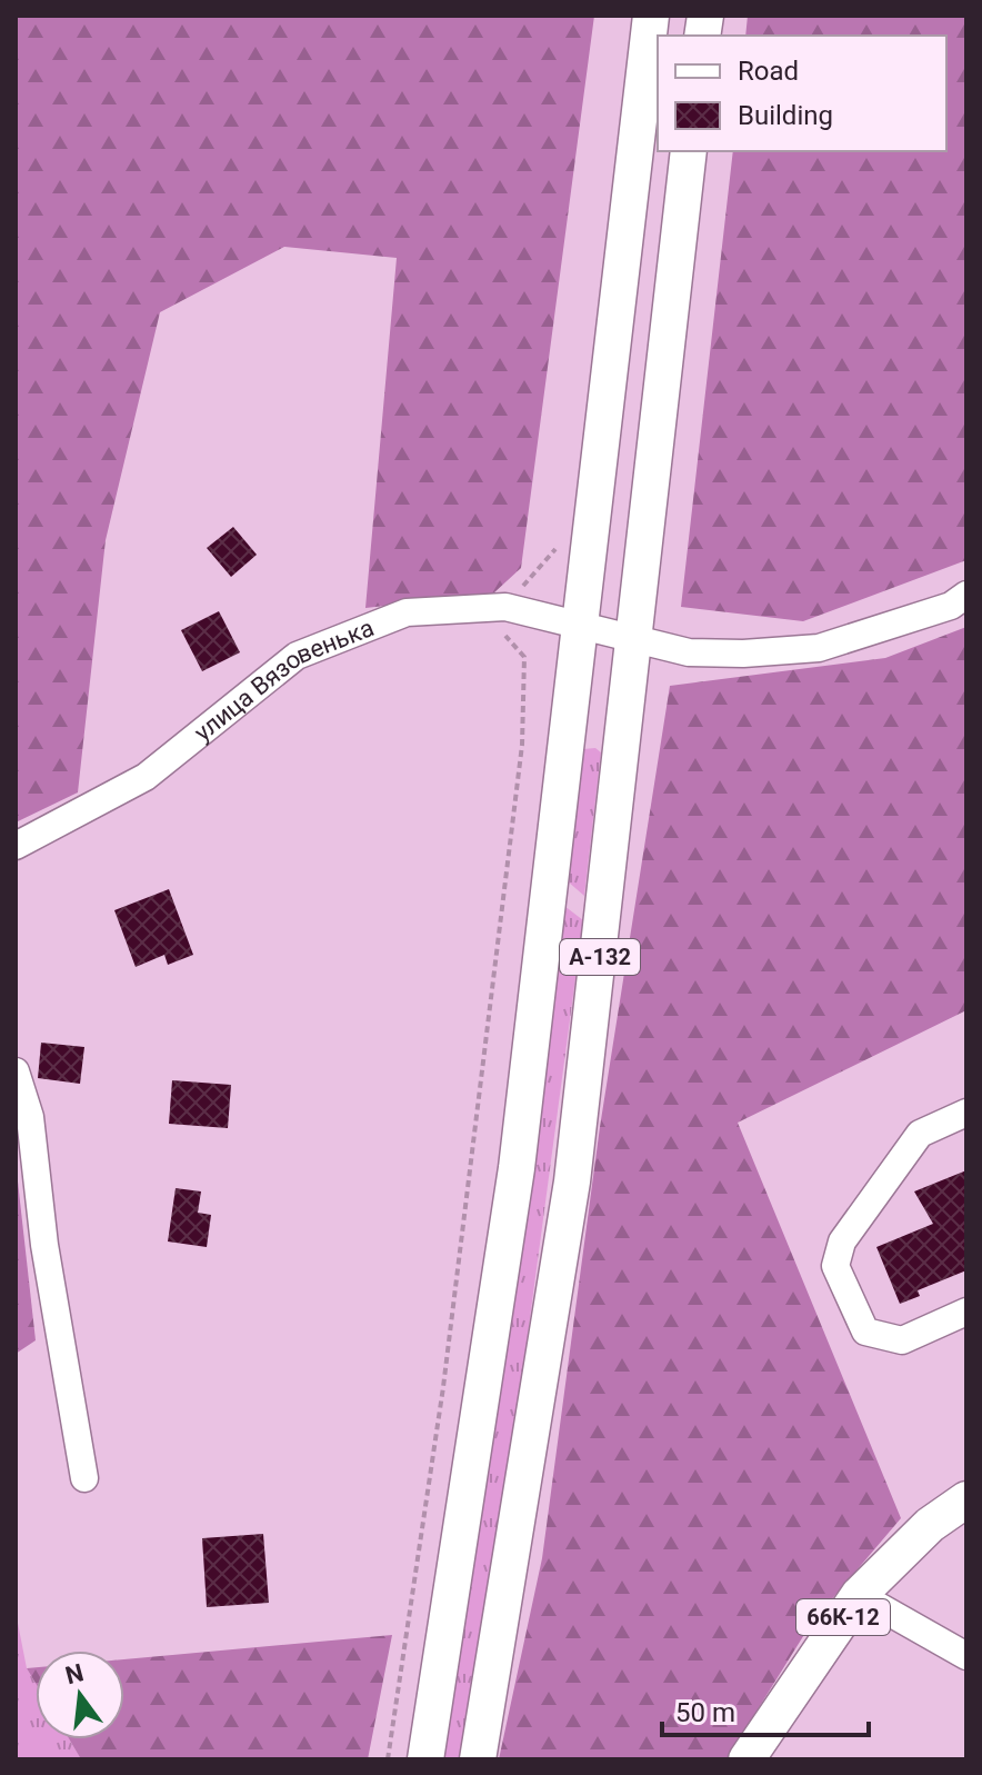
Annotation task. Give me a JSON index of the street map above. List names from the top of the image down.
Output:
{
  "streets": {
    "main road": ["А-132", "66К-12"],
    "street": ["улица Вязовенька"]
  },
  "crossings": [
    ["улица Вязовенька", "А-132"]
  ],
  "legend": ["Road", "Building"],
  "scale_bar": "50 m",
  "north": "top"
}
